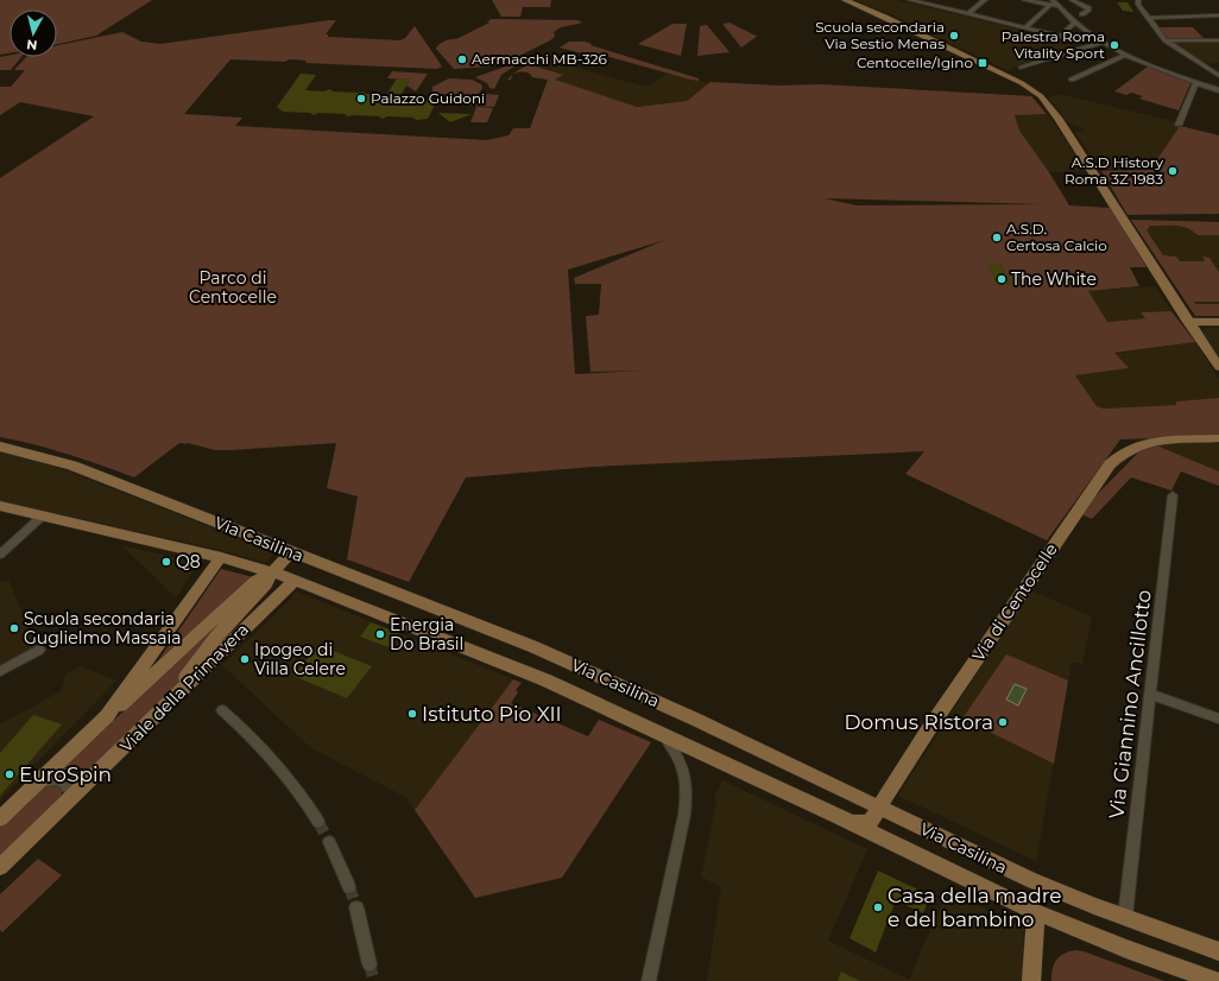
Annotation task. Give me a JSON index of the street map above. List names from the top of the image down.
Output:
{
  "streets": {
    "main road": ["Via Casilina", "Via di Centocelle", "Viale della Primavera"],
    "street": ["Via Giannino Ancillotto"]
  },
  "crossings": [
    ["Via Casilina", "Via di Centocelle"],
    ["Via Casilina", "Viale della Primavera"],
    ["Via Casilina", "Via Giannino Ancillotto"]
  ],
  "parks": ["Parco di Centocelle"],
  "places": {
    "other": [
      "Scuola secondaria Via Sestio Menas",
      "Palestra Roma Vitality Sport",
      "Aermacchi MB-326",
      "Palazzo Guidoni",
      "A.S.D History Roma 3Z 1983",
      "A.S.D. Certosa Calcio",
      "The White",
      "Q8",
      "Scuola secondaria Guglielmo Massaia",
      "Energia Do Brasil",
      "Ipogeo di Villa Celere",
      "Istituto Pio XII",
      "Domus Ristora",
      "EuroSpin",
      "Casa della madre e del bambino"
    ],
    "transit": ["Centocelle/Igino"]
  },
  "north": "bottom"
}
